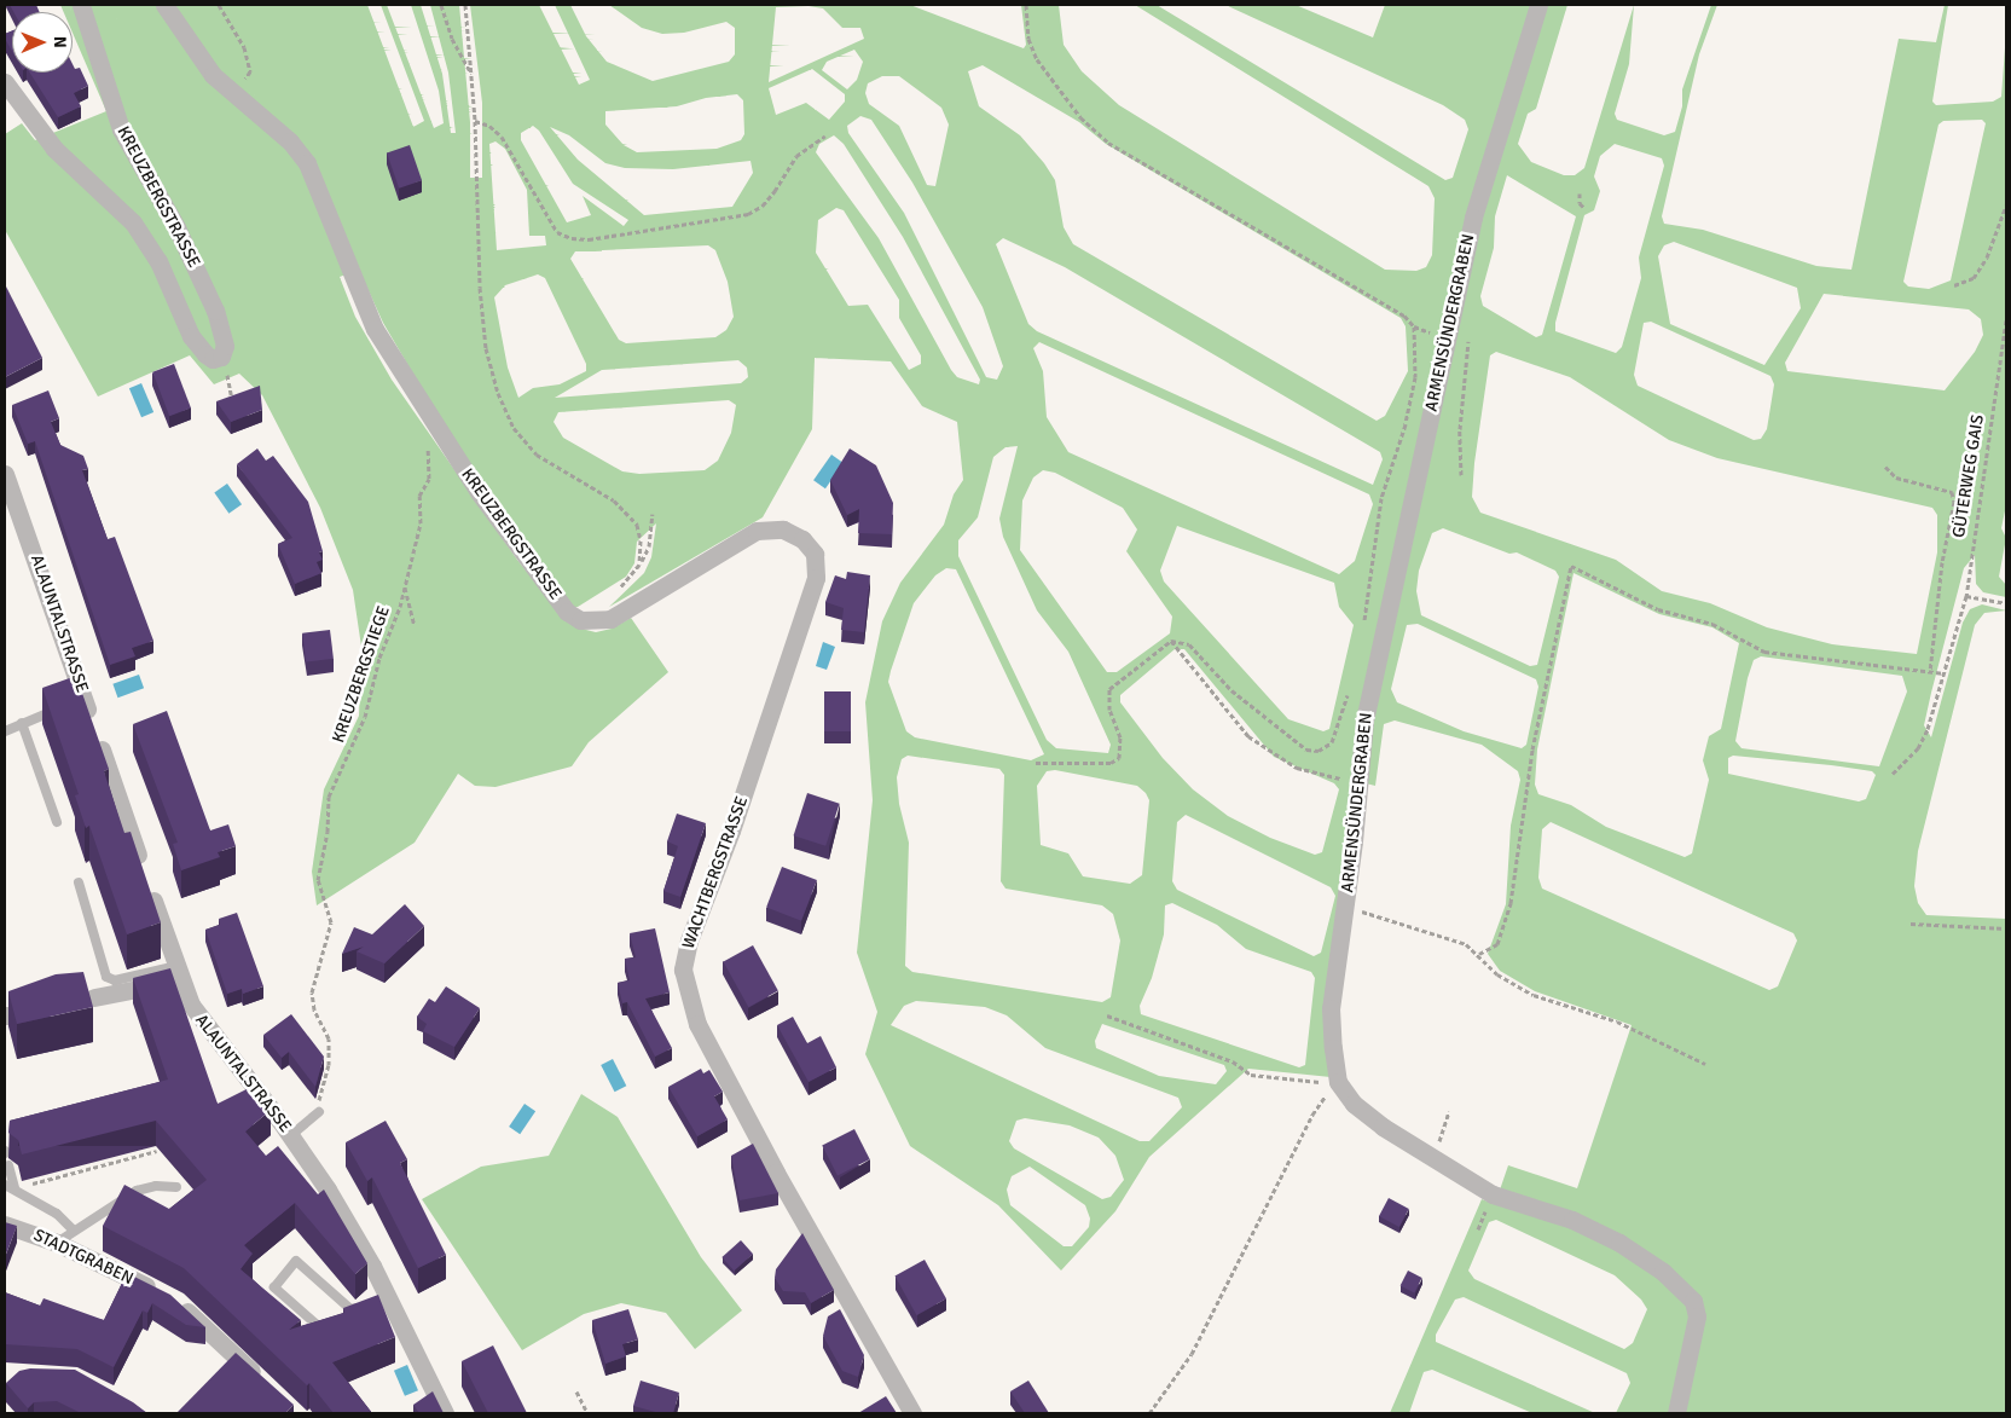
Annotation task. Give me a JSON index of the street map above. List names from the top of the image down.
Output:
{
  "streets": {
    "street": [
      "KREUZBERGSTRASSE",
      "ARMENSÜNDERGRABEN",
      "ALAUNTALSTRASSE",
      "WACHTBERGSTRASSE",
      "STADTGRABEN"
    ],
    "path": ["GÜTERWEG GAIS", "KREUZBERGSTIEGE"]
  },
  "crossings": [
    ["KREUZBERGSTRASSE", "KREUZBERGSTIEGE"],
    ["KREUZBERGSTRASSE", "WACHTBERGSTRASSE"]
  ],
  "north": "right"
}
